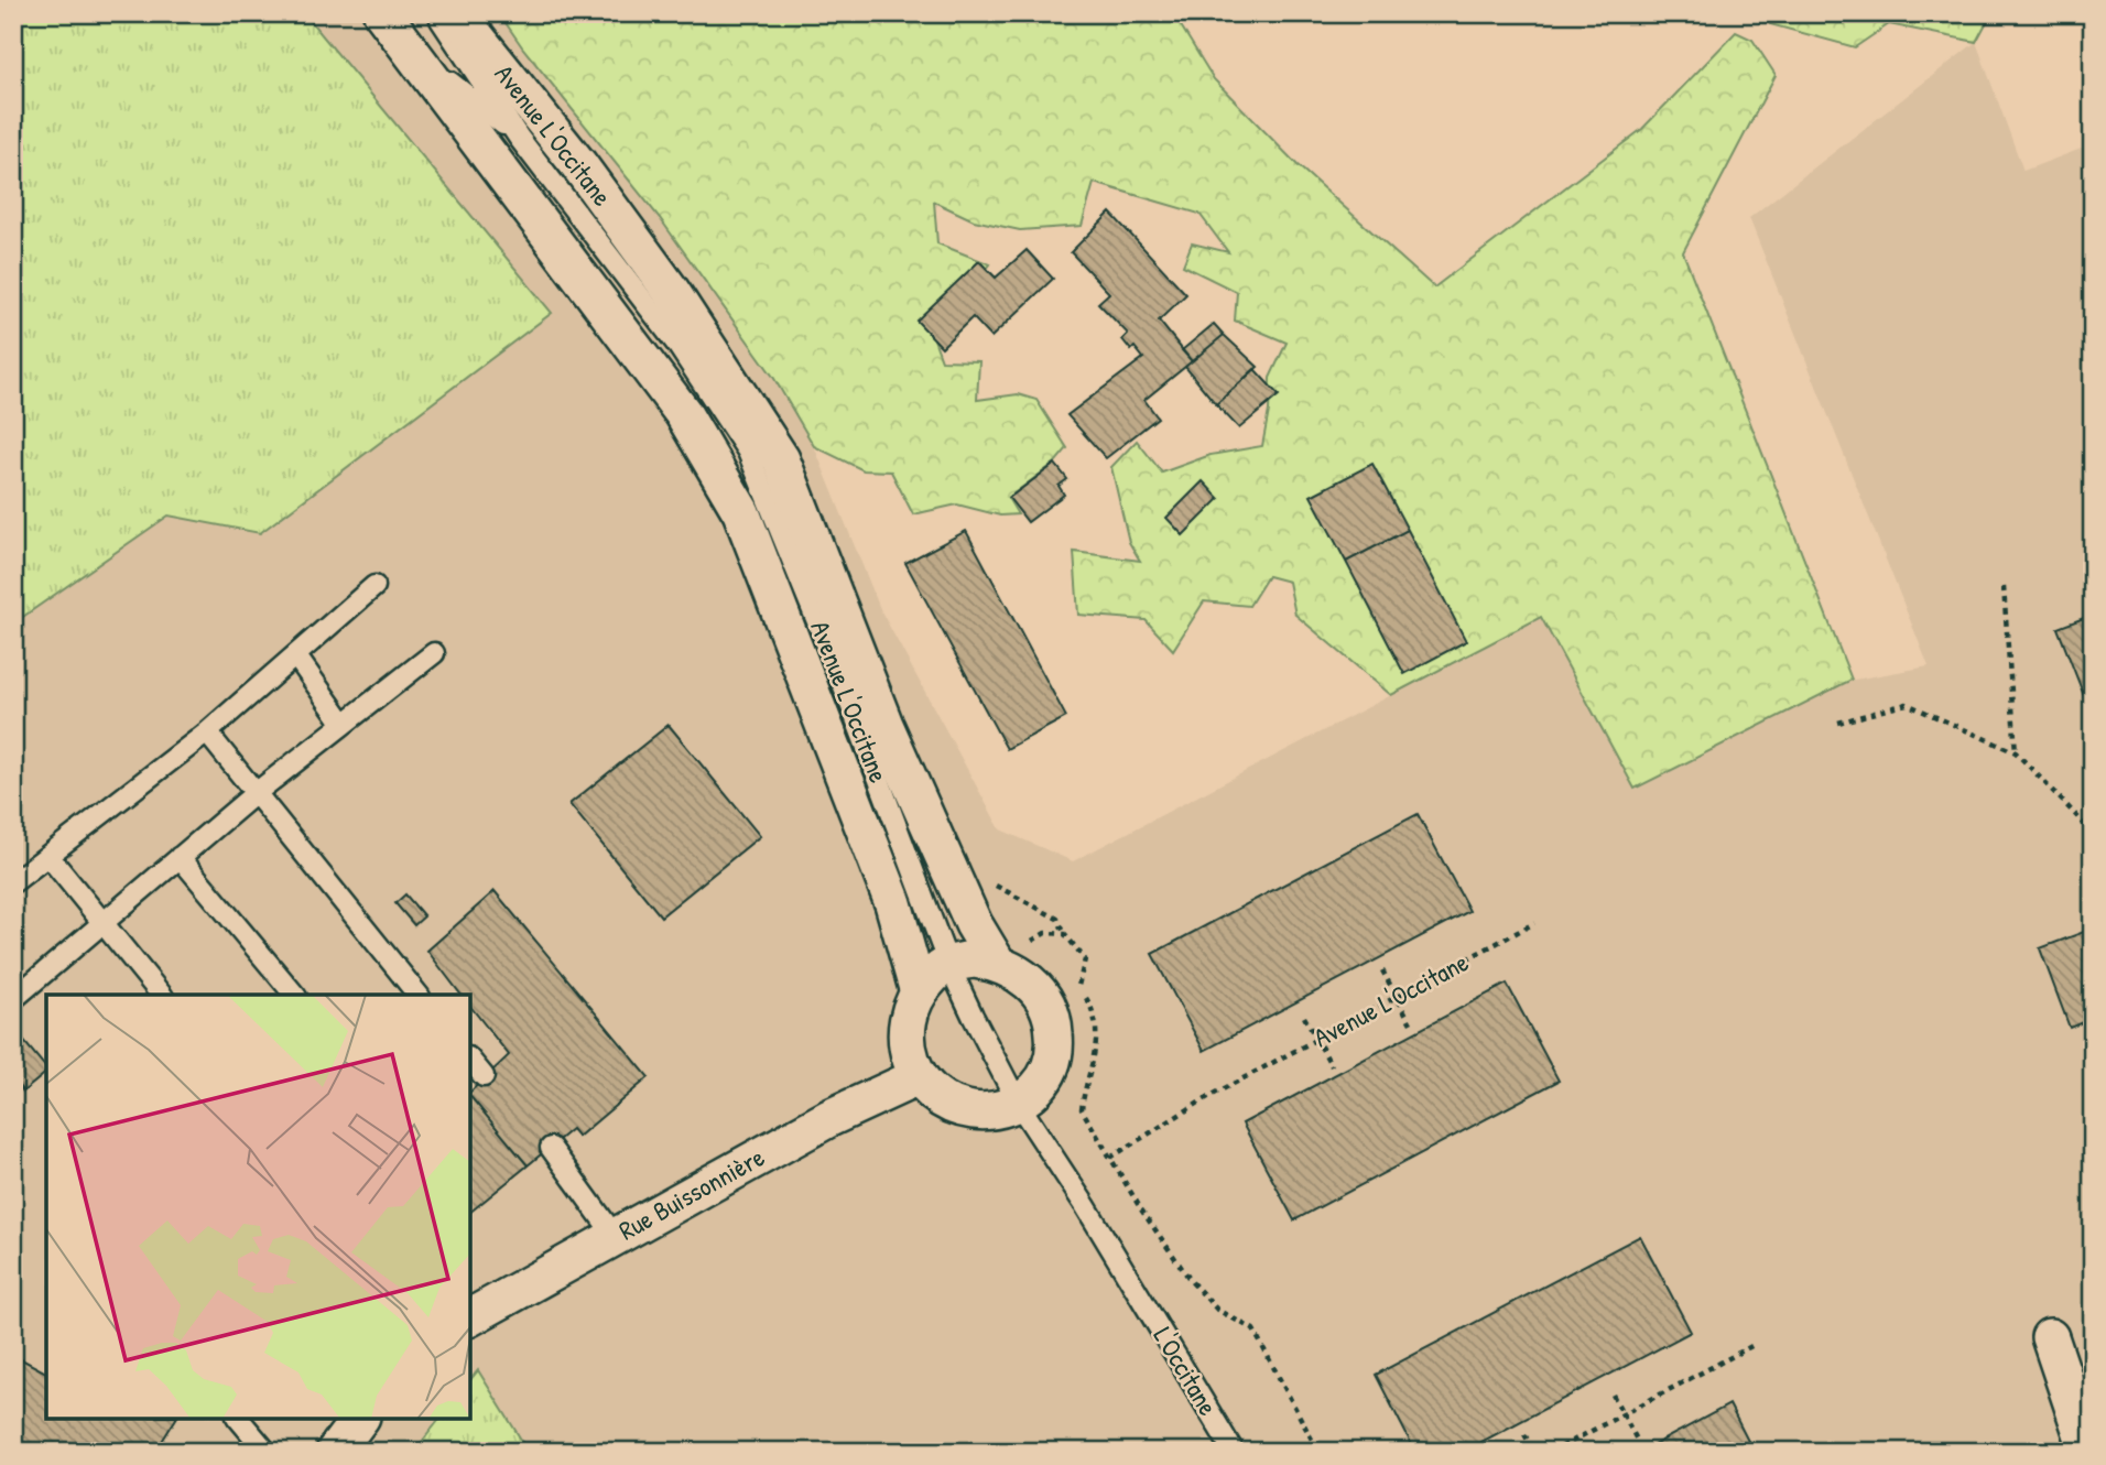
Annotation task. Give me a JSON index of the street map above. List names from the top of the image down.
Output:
{
  "streets": {
    "street": ["Avenue L'Occitane", "Rue Buissonnière"],
    "lane": ["L'Occitane"]
  },
  "crossings": [
    ["Avenue L'Occitane", "L'Occitane"]
  ]
}
